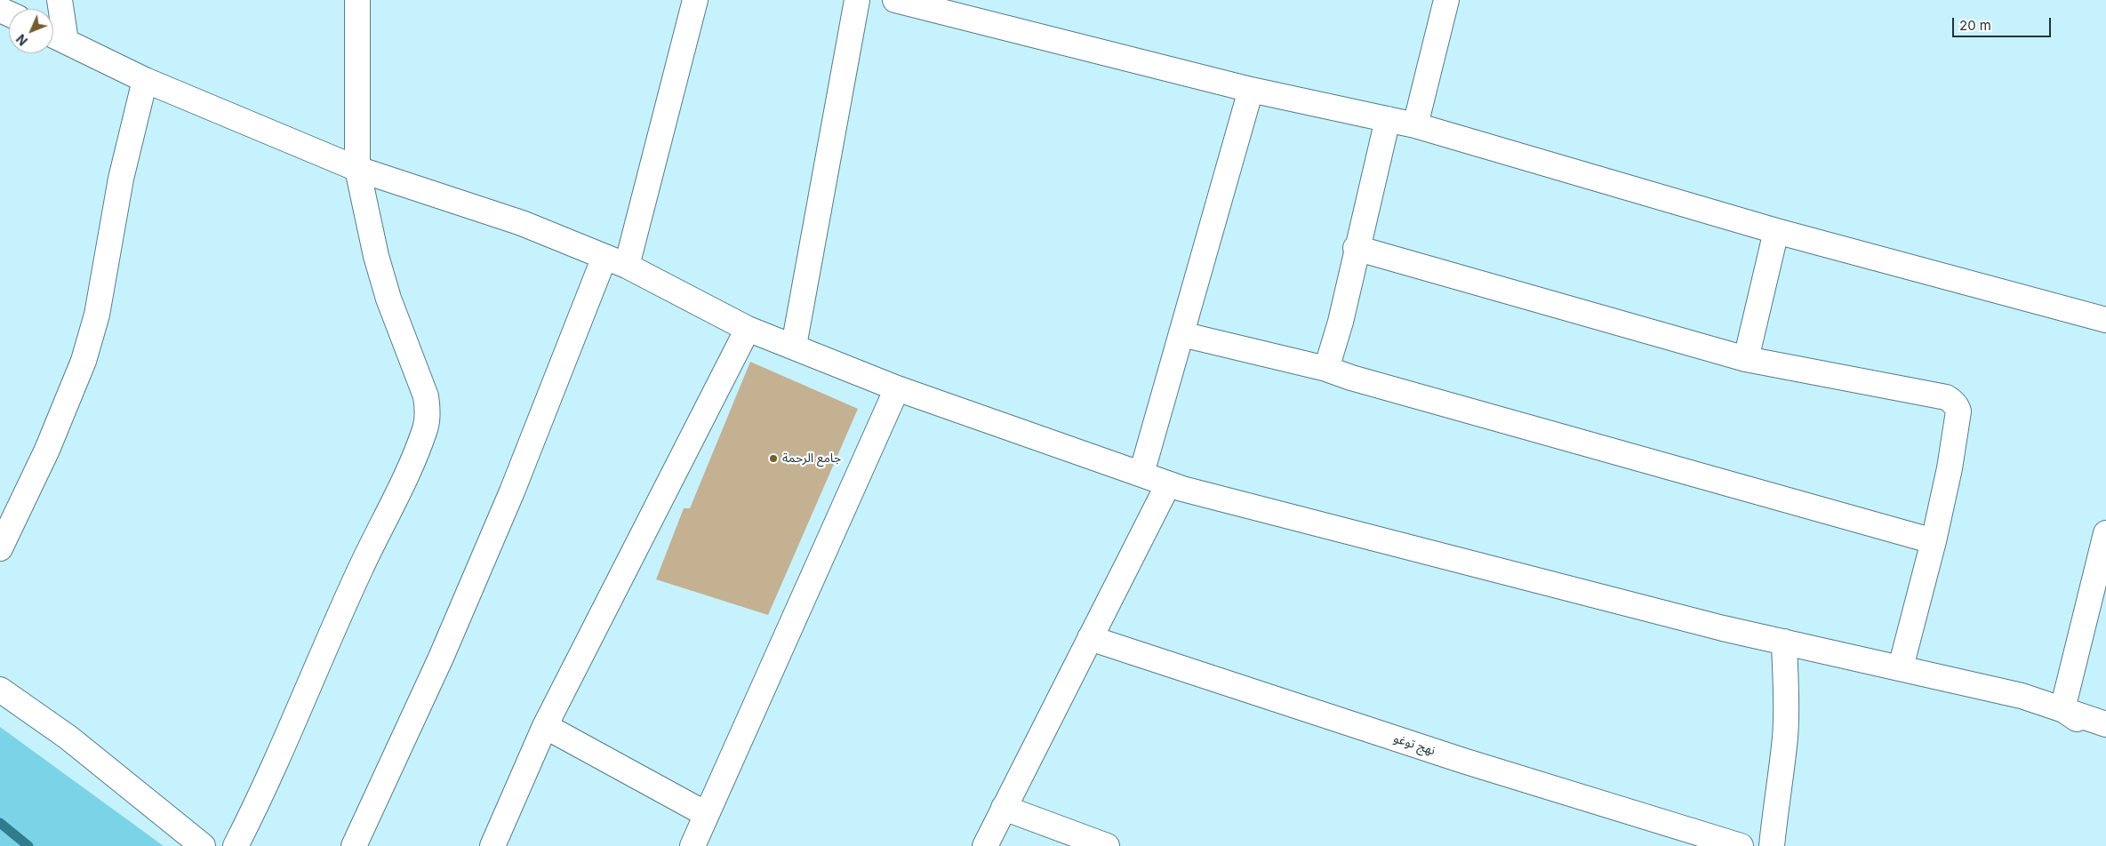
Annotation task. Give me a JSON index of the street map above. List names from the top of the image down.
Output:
{
  "streets": {
    "street": ["نهج توغو"]
  },
  "places": ["جامع الرحمة"],
  "scale_bar": "20 m",
  "north": "bottom left"
}
